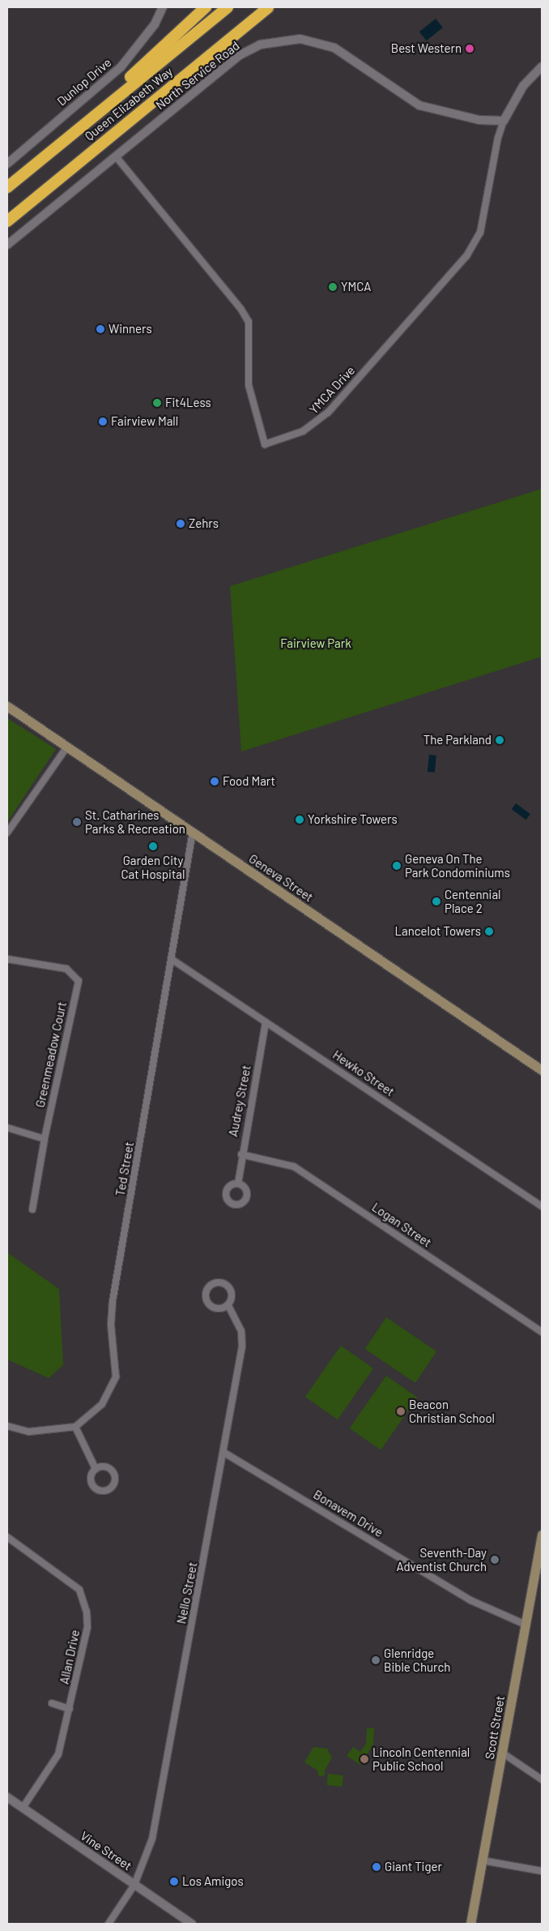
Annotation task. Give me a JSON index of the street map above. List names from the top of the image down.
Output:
{
  "streets": {
    "highway": ["Queen Elizabeth Way"],
    "main road": ["Geneva Street", "Scott Street"],
    "street": [
      "North Service Road",
      "Dunlop Drive",
      "YMCA Drive",
      "Greenmeadow Court",
      "Hewko Street",
      "Audrey Street",
      "Ted Street",
      "Logan Street",
      "Bonavem Drive",
      "Nello Street",
      "Allan Drive",
      "Vine Street"
    ]
  },
  "crossings": [
    ["North Service Road", "YMCA Drive"],
    ["Geneva Street", "Ted Street"],
    ["Hewko Street", "Audrey Street"],
    ["Hewko Street", "Ted Street"],
    ["Audrey Street", "Logan Street"],
    ["Bonavem Drive", "Nello Street"],
    ["Bonavem Drive", "Scott Street"],
    ["Nello Street", "Vine Street"],
    ["Allan Drive", "Vine Street"]
  ],
  "parks": ["Fairview Park"],
  "places": [
    "Best Western",
    "YMCA",
    "Winners",
    "Fit4Less",
    "Fairview Mall",
    "Zehrs",
    "The Parkland",
    "Food Mart",
    "Yorkshire Towers",
    "St. Catharines Parks & Recreation",
    "Garden City Cat Hospital",
    "Geneva On The Park Condominiums",
    "Centennial Place 2",
    "Lancelot Towers",
    "Beacon Christian School",
    "Seventh-Day Adventist Church",
    "Glenridge Bible Church",
    "Lincoln Centennial Public School",
    "Giant Tiger",
    "Los Amigos"
  ]
}
